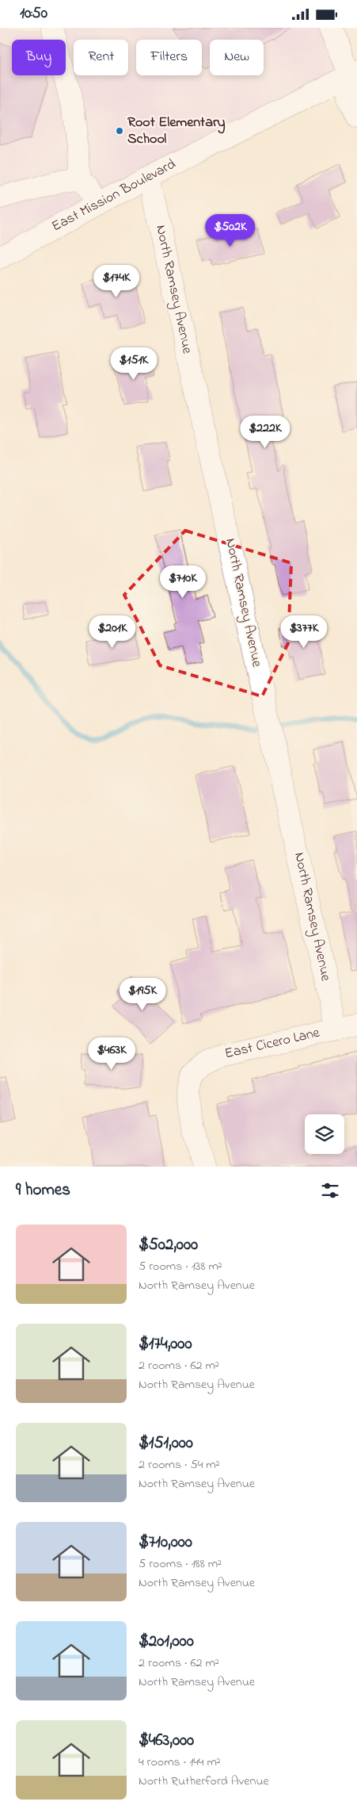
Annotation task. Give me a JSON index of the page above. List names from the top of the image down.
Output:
{
  "streets": {
    "street": ["East Mission Boulevard", "North Ramsey Avenue", "East Cicero Lane"]
  },
  "crossings": [
    ["East Mission Boulevard", "North Ramsey Avenue"],
    ["North Ramsey Avenue", "East Cicero Lane"]
  ],
  "places": ["Root Elementary School"],
  "page": {
    "status": "10:50",
    "chip": [
      "Buy",
      "Rent",
      "Filters",
      "New"
    ],
    "price": [
      "$502K",
      "$174K",
      "$151K",
      "$222K",
      "$710K",
      "$201K",
      "$377K",
      "$195K",
      "$463K"
    ],
    "heading": "9 homes",
    "list": [
      {
        "name": "$502,000",
        "note": "5 rooms · 138 m² · North Ramsey Avenue"
      },
      {
        "name": "$174,000",
        "note": "2 rooms · 62 m² · North Ramsey Avenue"
      },
      {
        "name": "$151,000",
        "note": "2 rooms · 54 m² · North Ramsey Avenue"
      },
      {
        "name": "$710,000",
        "note": "5 rooms · 188 m² · North Ramsey Avenue"
      },
      {
        "name": "$201,000",
        "note": "2 rooms · 62 m² · North Ramsey Avenue"
      },
      {
        "name": "$463,000",
        "note": "4 rooms · 144 m² · North Rutherford Avenue"
      }
    ]
  }
}
